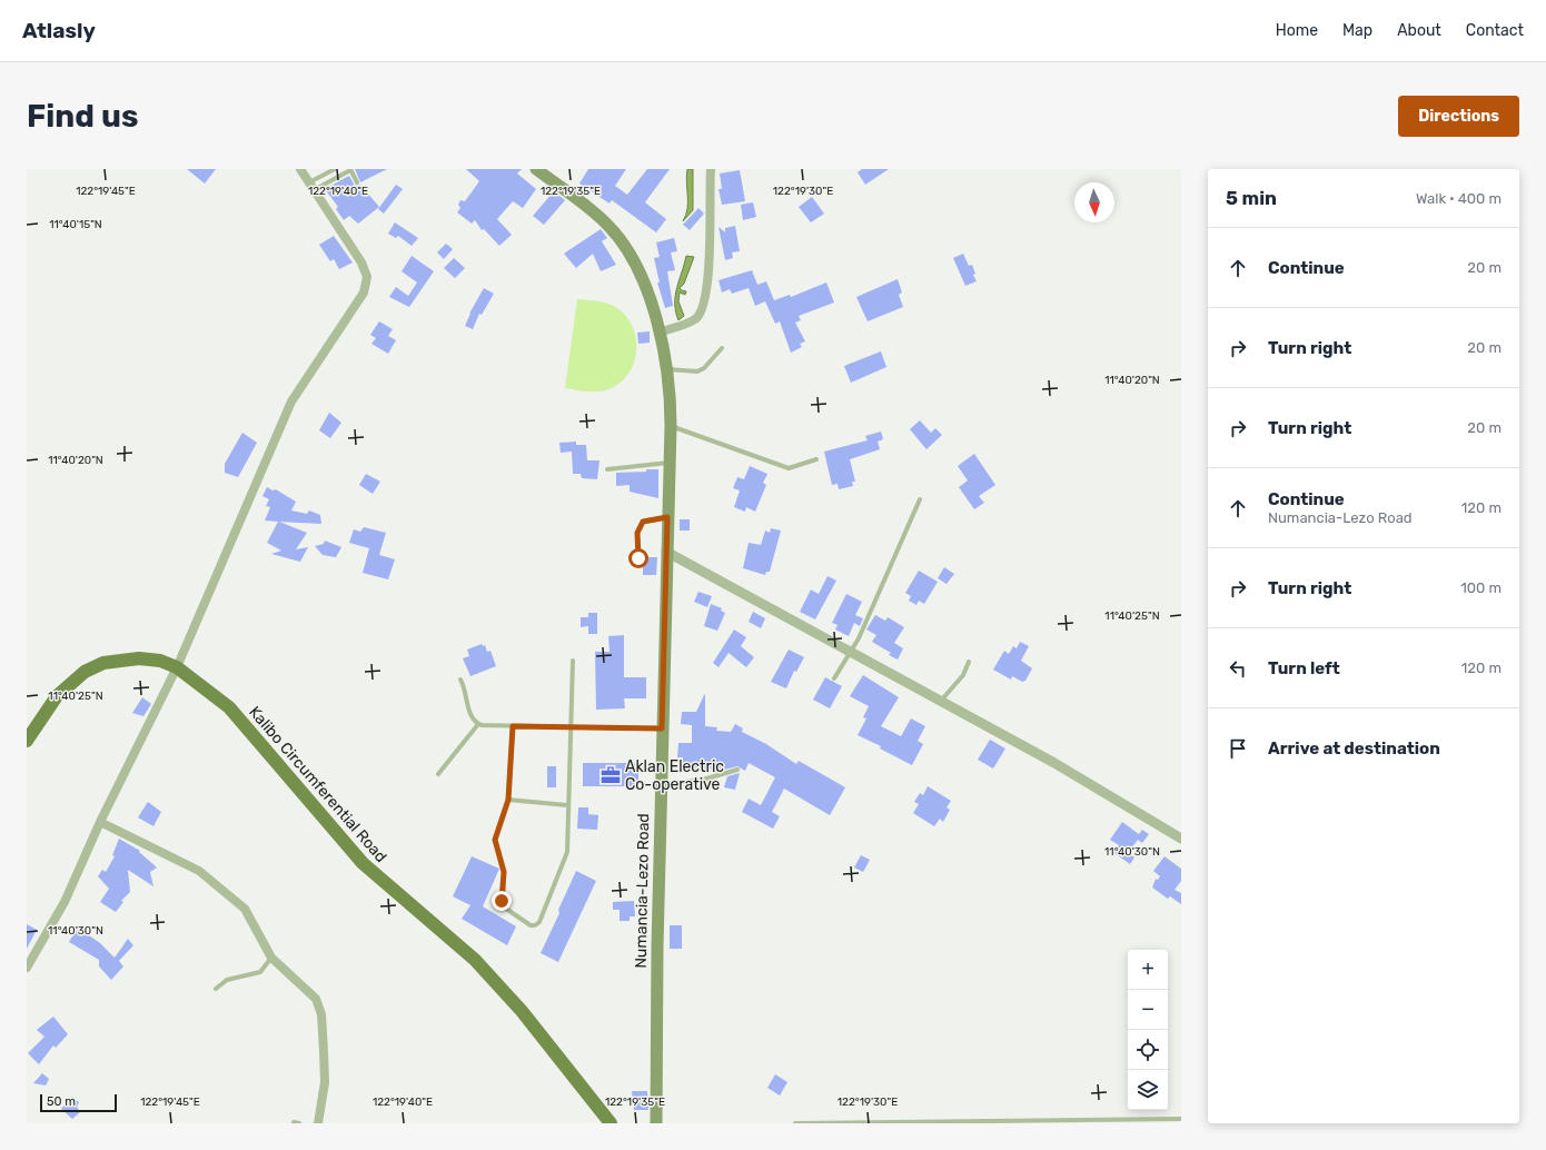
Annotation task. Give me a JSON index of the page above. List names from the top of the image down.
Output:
{
  "streets": {
    "main road": ["Kalibo Circumferential Road", "Numancia-Lezo Road"]
  },
  "places": {
    "office": ["Aklan Electric Co-operative"]
  },
  "scale_bar": "50 m",
  "north": "bottom",
  "page": {
    "header": "Atlasly",
    "nav": [
      "Home",
      "Map",
      "About",
      "Contact"
    ],
    "buttons": "Directions",
    "title": "Find us",
    "heading": ["5 min", "Walk · 400 m"],
    "list": [
      ["Continue", "20 m"],
      ["Turn right", "20 m"],
      ["Turn right", "20 m"],
      ["Continue", "Numancia-Lezo Road", "120 m"],
      ["Turn right", "100 m"],
      ["Turn left", "120 m"],
      "Arrive at destination"
    ],
    "map_buttons": ["+", "−"],
    "scale": "50 m"
  },
  "coordinates": [
    "122°19'45\"E",
    "122°19'40\"E",
    "122°19'35\"E",
    "122°19'30\"E",
    "11°40'15\"N",
    "11°40'20\"N",
    "11°40'25\"N",
    "11°40'30\"N"
  ]
}
